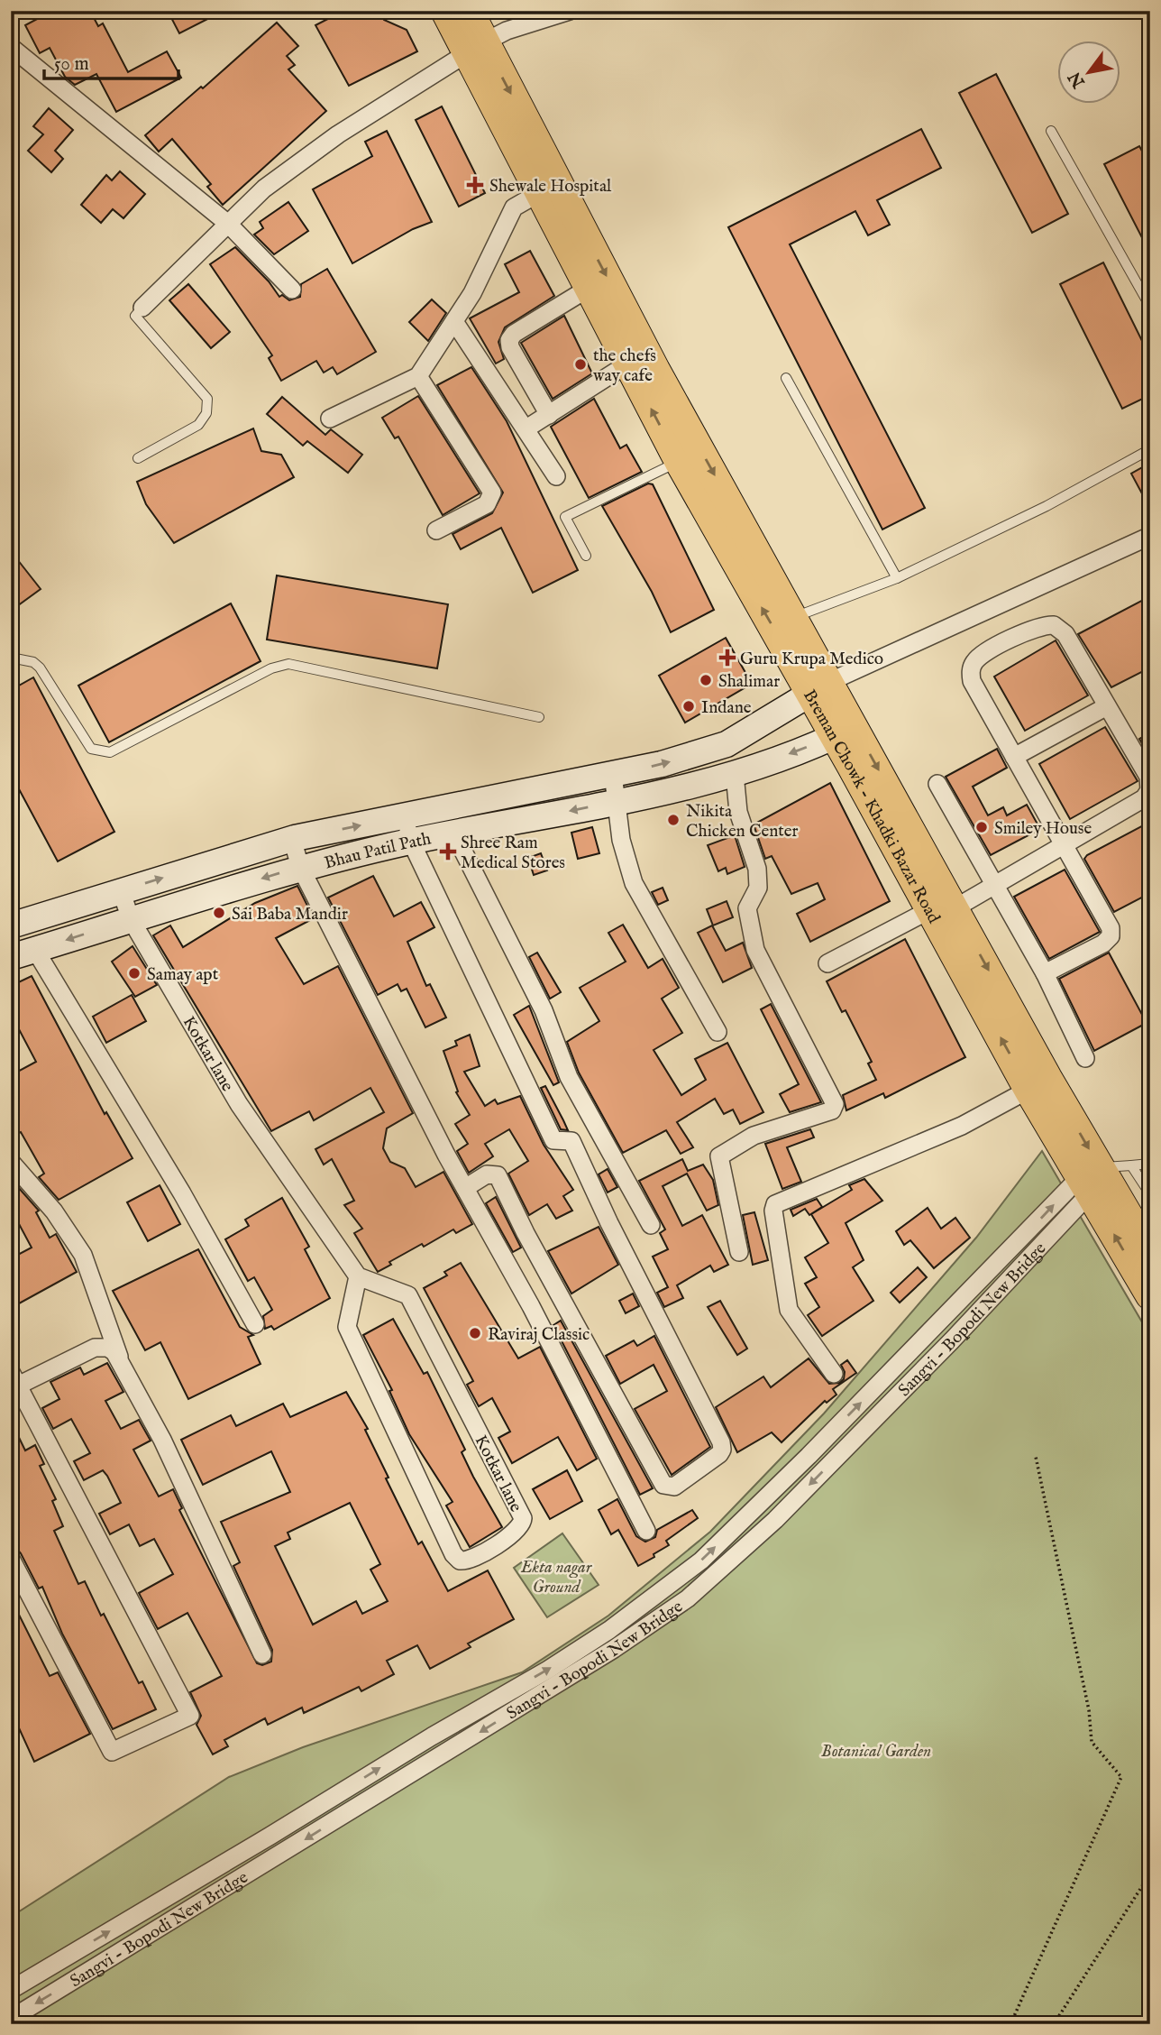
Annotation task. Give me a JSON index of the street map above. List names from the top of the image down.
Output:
{
  "streets": {
    "main road": ["Breman Chowk - Khadki Bazar Road", "Bhau Patil Path"],
    "street": ["Kotkar lane", "Sangvi - Bopodi New Bridge"]
  },
  "crossings": [
    ["Breman Chowk - Khadki Bazar Road", "Bhau Patil Path"],
    ["Breman Chowk - Khadki Bazar Road", "Sangvi - Bopodi New Bridge"],
    ["Bhau Patil Path", "Kotkar lane"]
  ],
  "parks": ["Ekta nagar Ground", "Botanical Garden"],
  "places": {
    "health": ["Shewale Hospital", "Guru Krupa Medico", "Shree Ram Medical Stores"],
    "other": [
      "the chefs way cafe",
      "Shalimar",
      "Indane",
      "Nikita Chicken Center",
      "Smiley House",
      "Sai Baba Mandir",
      "Samay apt",
      "Raviraj Classic"
    ]
  },
  "scale_bar": "50 m",
  "north": "bottom left"
}
